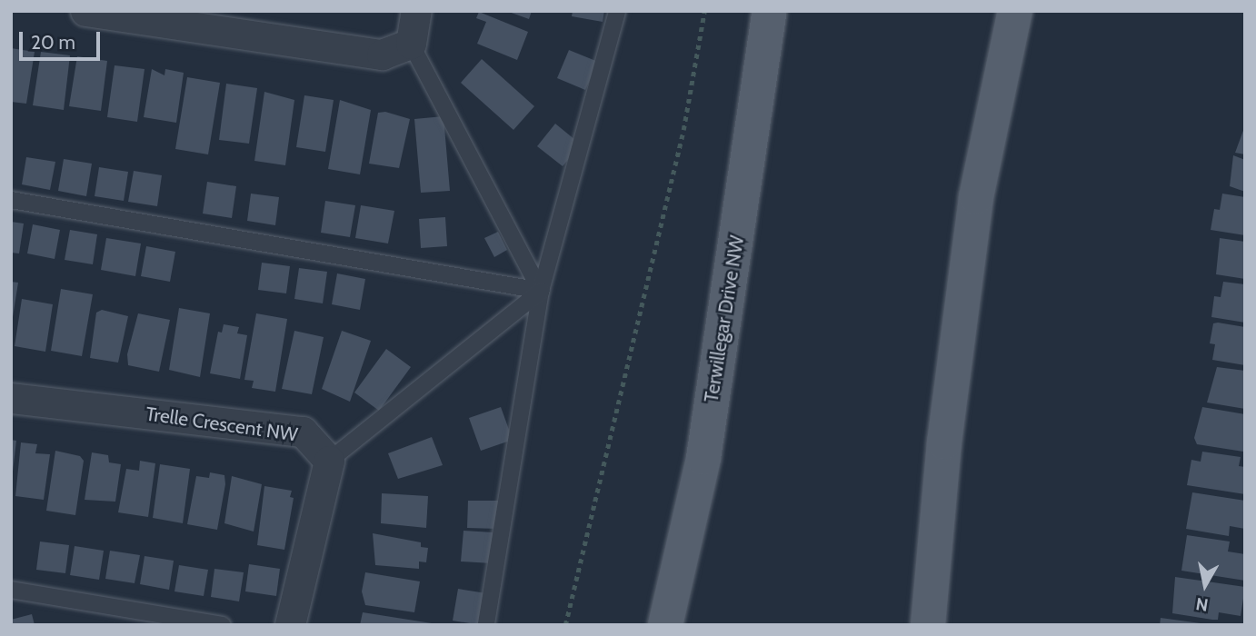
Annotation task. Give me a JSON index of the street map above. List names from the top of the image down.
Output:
{
  "streets": {
    "main road": ["Terwillegar Drive NW"],
    "street": ["Trelle Crescent NW"]
  },
  "scale_bar": "20 m",
  "north": "bottom"
}
